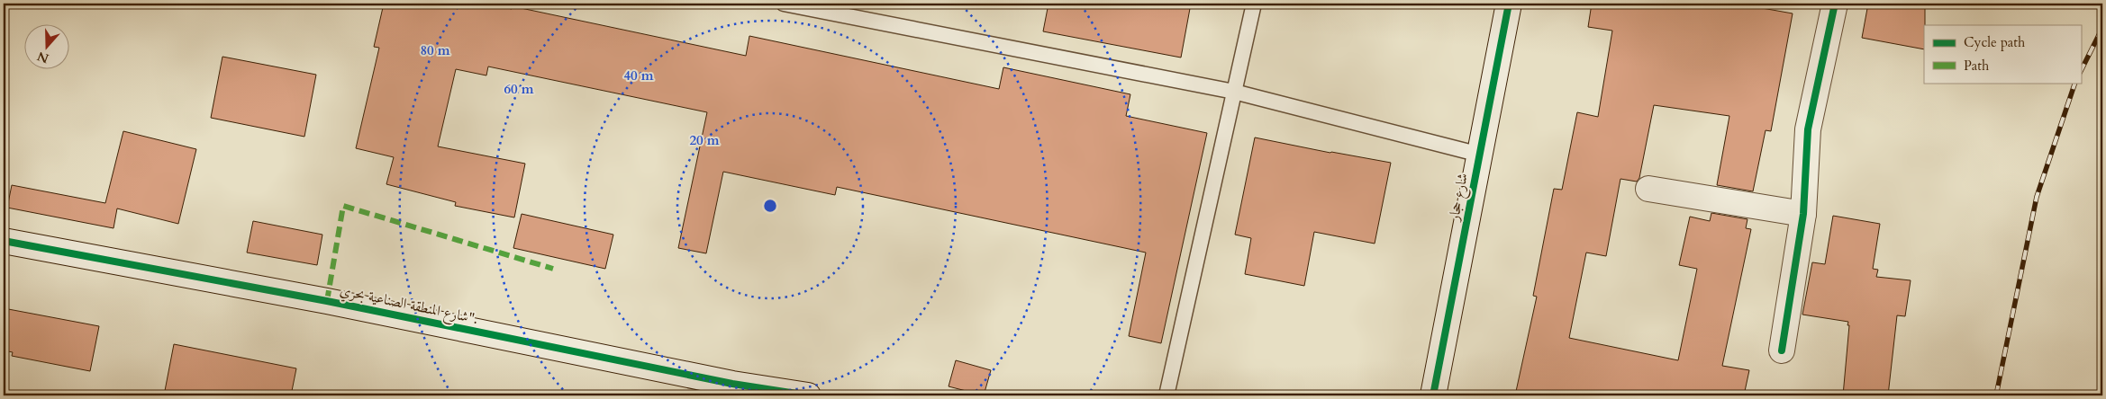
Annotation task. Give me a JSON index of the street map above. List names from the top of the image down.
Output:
{
  "streets": {
    "street": ["شارع حجار", "شارع المنطقة الصناعية بحري\"."]
  },
  "legend": ["Cycle path", "Path"],
  "north": "bottom",
  "rings": [
    "80 m",
    "40 m",
    "60 m",
    "20 m"
  ]
}
